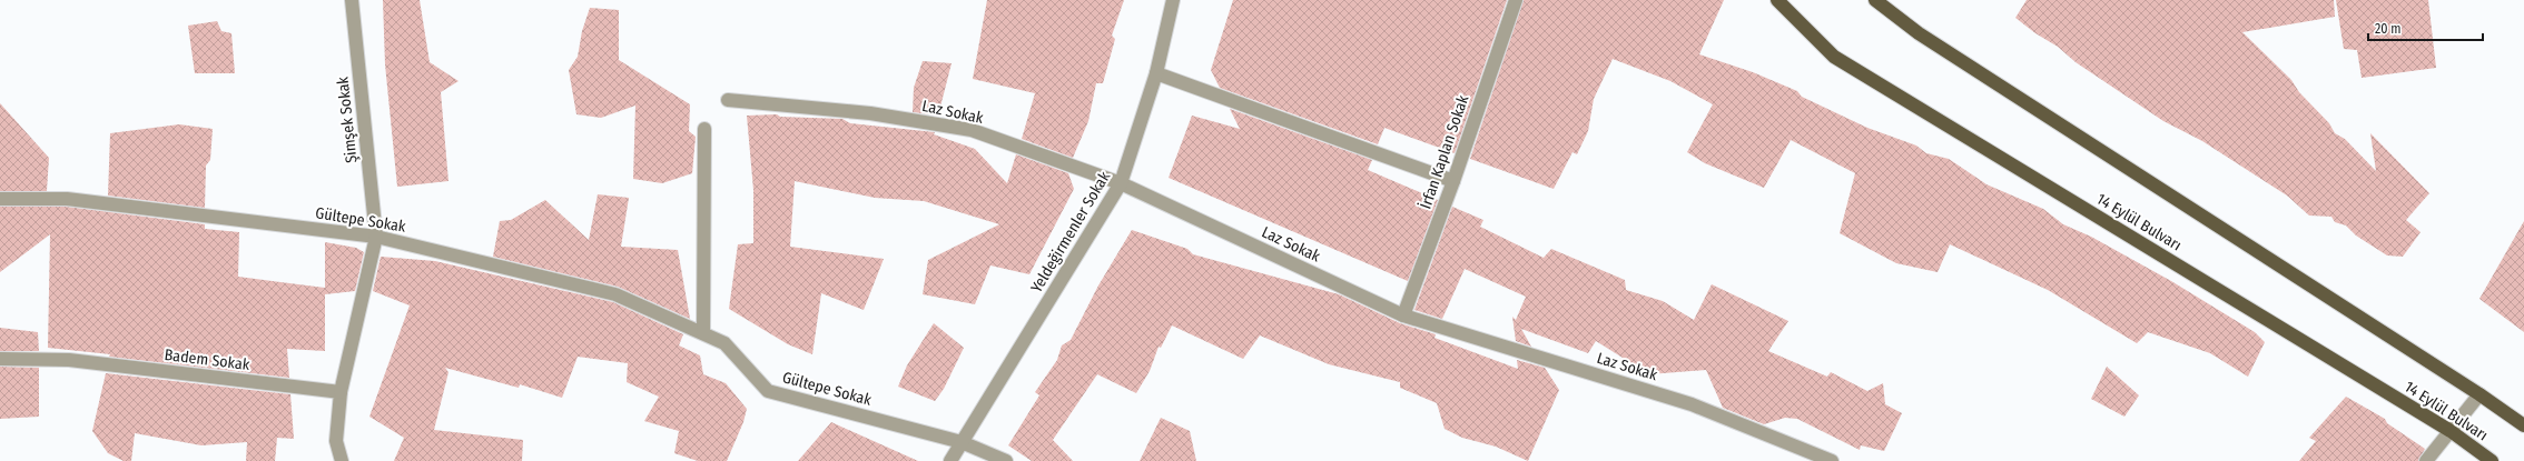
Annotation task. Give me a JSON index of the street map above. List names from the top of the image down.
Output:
{
  "streets": {
    "main road": ["14 Eylül Bulvarı"],
    "street": [
      "Laz Sokak",
      "Şimşek Sokak",
      "İrfan Kaplan Sokak",
      "Gültepe Sokak",
      "Yeldeğirmenler Sokak",
      "Badem Sokak"
    ]
  },
  "crossings": [
    ["Laz Sokak", "İrfan Kaplan Sokak"],
    ["Laz Sokak", "Yeldeğirmenler Sokak"],
    ["Şimşek Sokak", "Gültepe Sokak"],
    ["Şimşek Sokak", "Badem Sokak"],
    ["Gültepe Sokak", "Yeldeğirmenler Sokak"]
  ],
  "scale_bar": "20 m"
}
